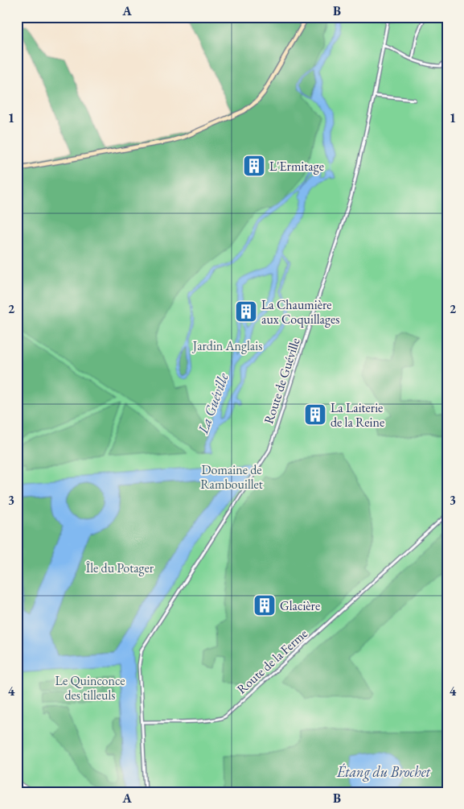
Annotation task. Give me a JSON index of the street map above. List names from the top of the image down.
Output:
{
  "streets": {
    "street": ["Route de Guéville", "Route de la Ferme"]
  },
  "crossings": [
    ["Route de Guéville", "Route de la Ferme"]
  ],
  "water": ["La Guéville", "Étang du Brochet"],
  "parks": [
    "Jardin Anglais",
    "Domaine de Rambouillet",
    "Île du Potager",
    "Le Quinconce des tilleuls"
  ],
  "places": {
    "building": [
      "L'Ermitage",
      "La Chaumière aux Coquillages",
      "La Laiterie de la Reine",
      "Glacière"
    ]
  },
  "grid": {
    "columns": ["A", "B"],
    "rows": [
      "1",
      "2",
      "3",
      "4"
    ]
  }
}
